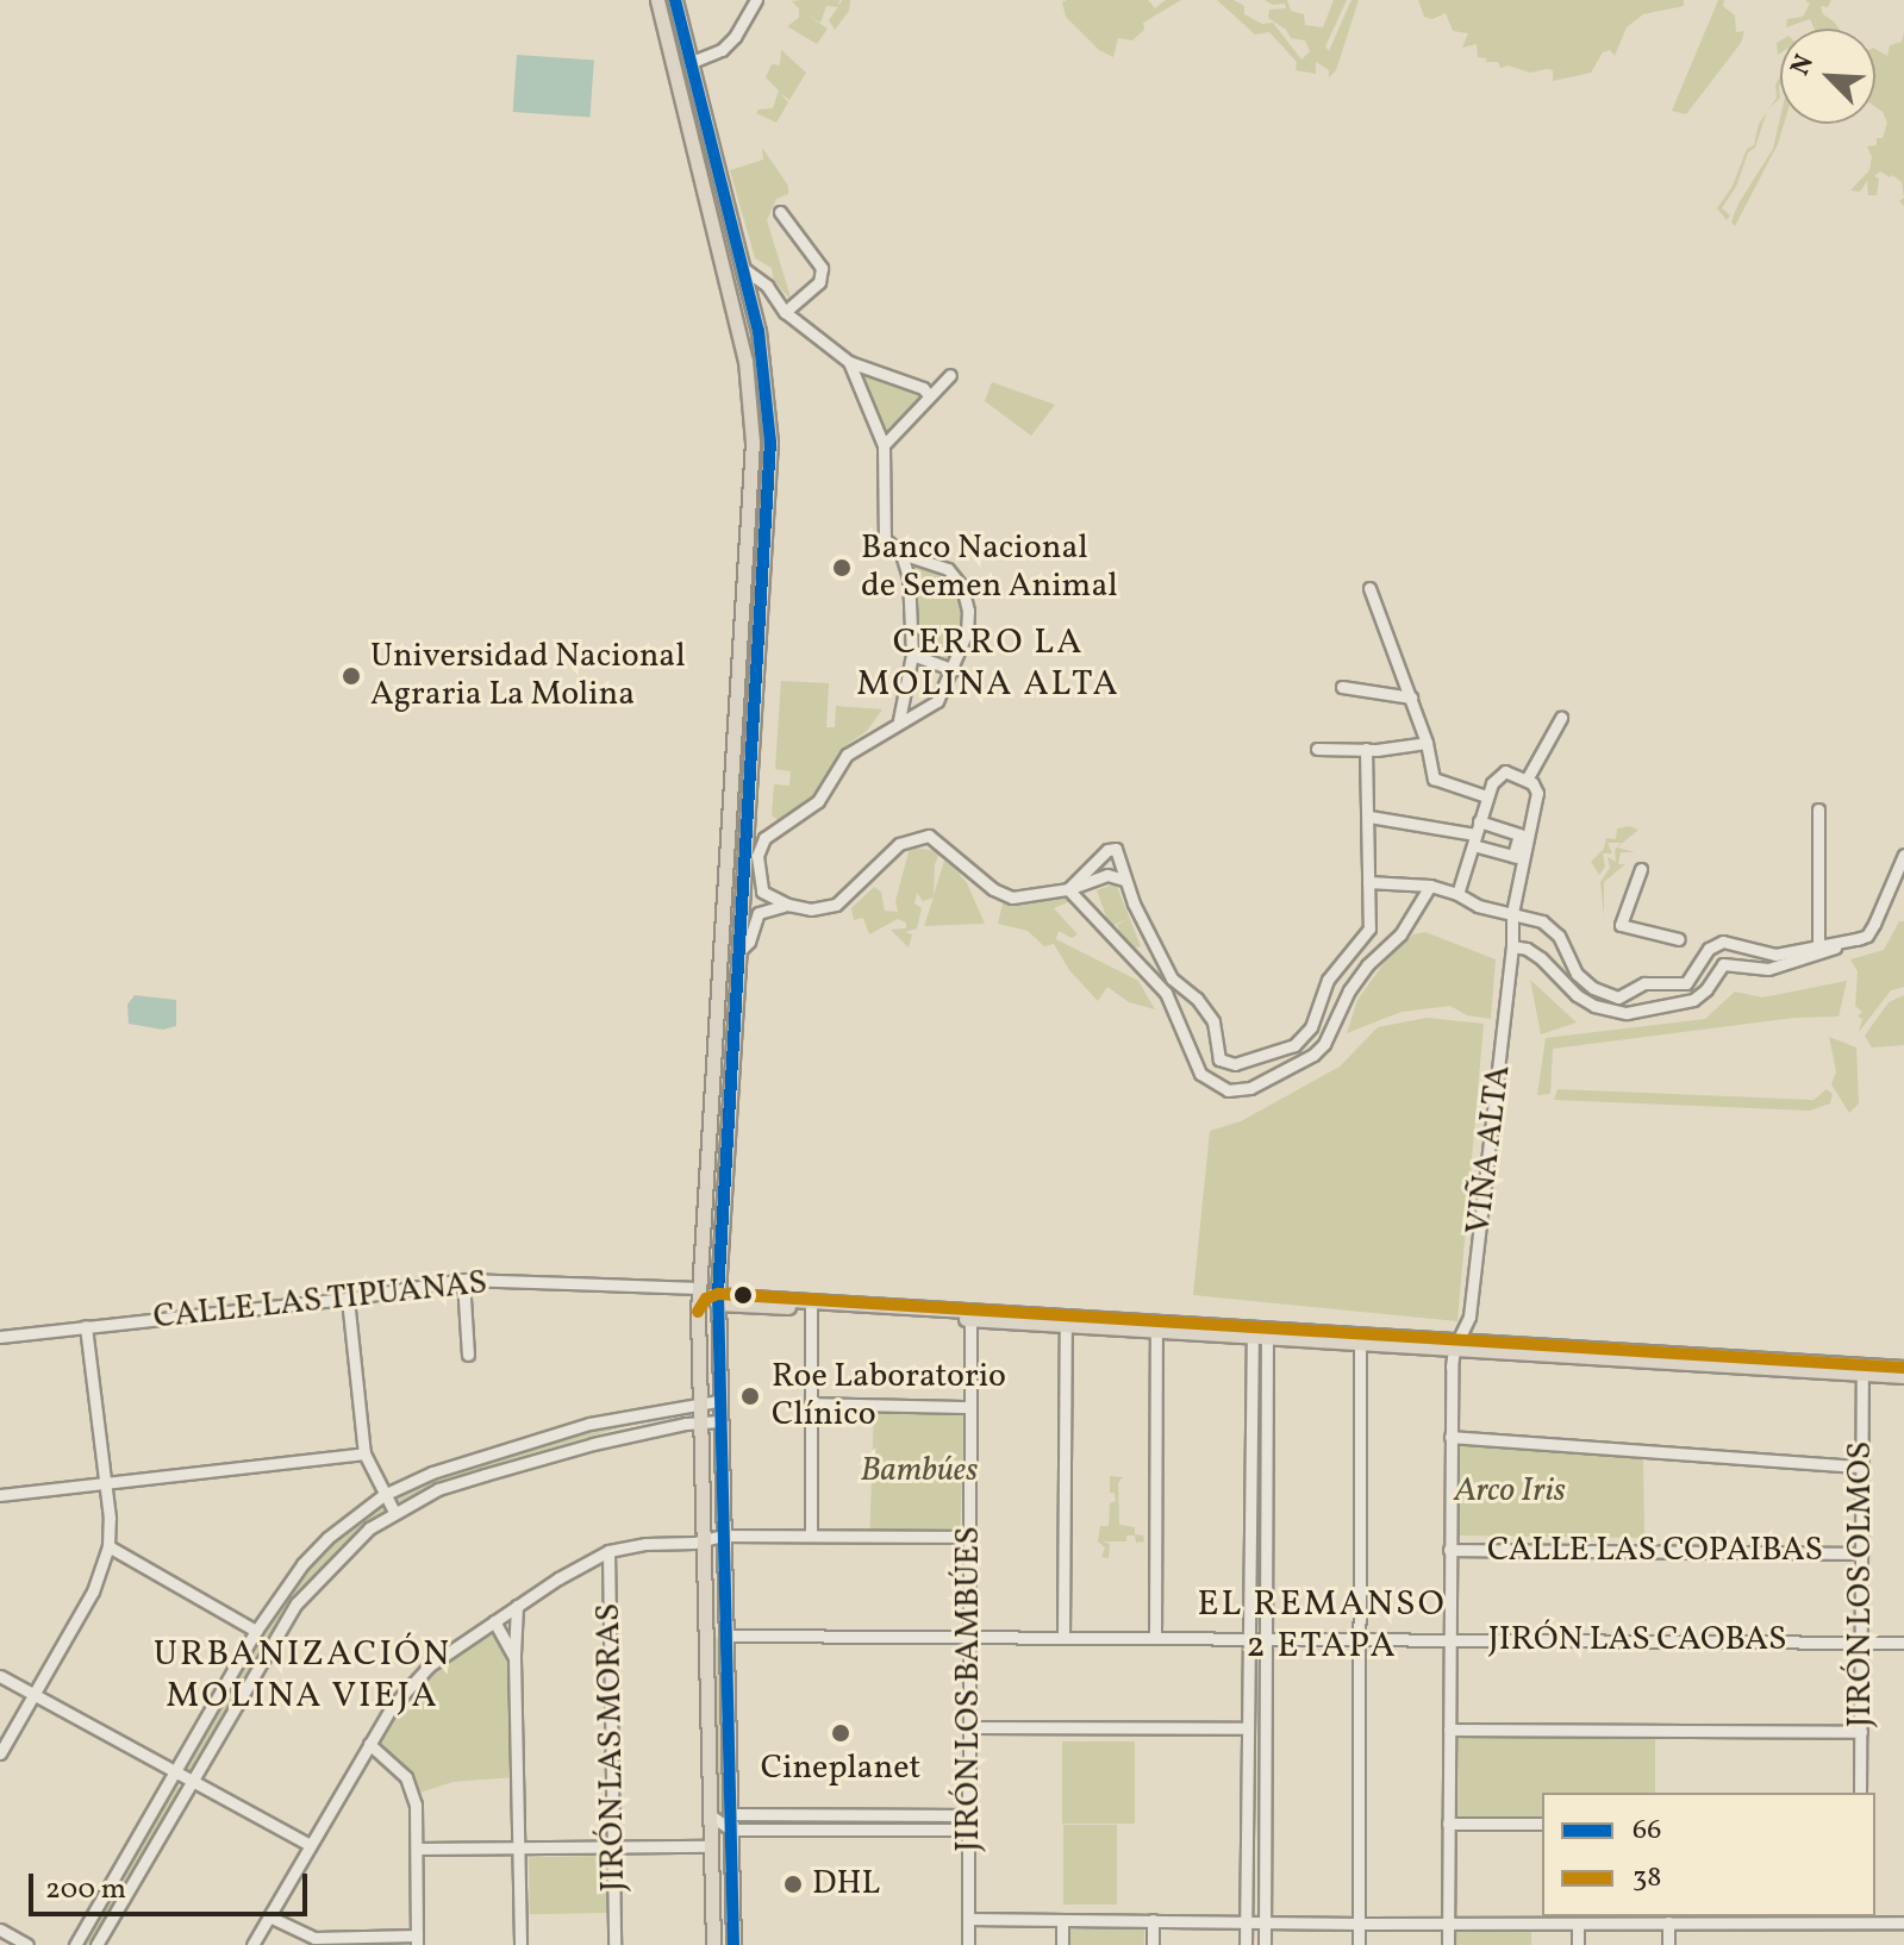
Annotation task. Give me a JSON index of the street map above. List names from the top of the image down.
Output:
{
  "streets": {
    "street": [
      "VIÑA ALTA",
      "CALLE LAS TIPUANAS",
      "CALLE LAS COPAIBAS",
      "JIRÓN LOS OLMOS",
      "JIRÓN LAS CAOBAS",
      "JIRÓN LOS BAMBÚES",
      "JIRÓN LAS MORAS"
    ]
  },
  "crossings": [
    ["VIÑA ALTA", "CALLE LAS COPAIBAS"],
    ["VIÑA ALTA", "JIRÓN LAS CAOBAS"],
    ["CALLE LAS COPAIBAS", "JIRÓN LOS OLMOS"],
    ["JIRÓN LOS OLMOS", "JIRÓN LAS CAOBAS"],
    ["JIRÓN LAS CAOBAS", "JIRÓN LOS BAMBÚES"]
  ],
  "districts": ["CERRO LA MOLINA ALTA", "EL REMANSO 2 ETAPA", "URBANIZACIÓN MOLINA VIEJA"],
  "parks": ["Bambúes", "Arco Iris"],
  "places": [
    "Banco Nacional de Semen Animal",
    "Universidad Nacional Agraria La Molina",
    "Roe Laboratorio Clínico",
    "Cineplanet",
    "DHL"
  ],
  "lines": ["transit line 66", "transit line 38"],
  "legend": ["66", "38"],
  "scale_bar": "200 m",
  "north": "top left"
}
